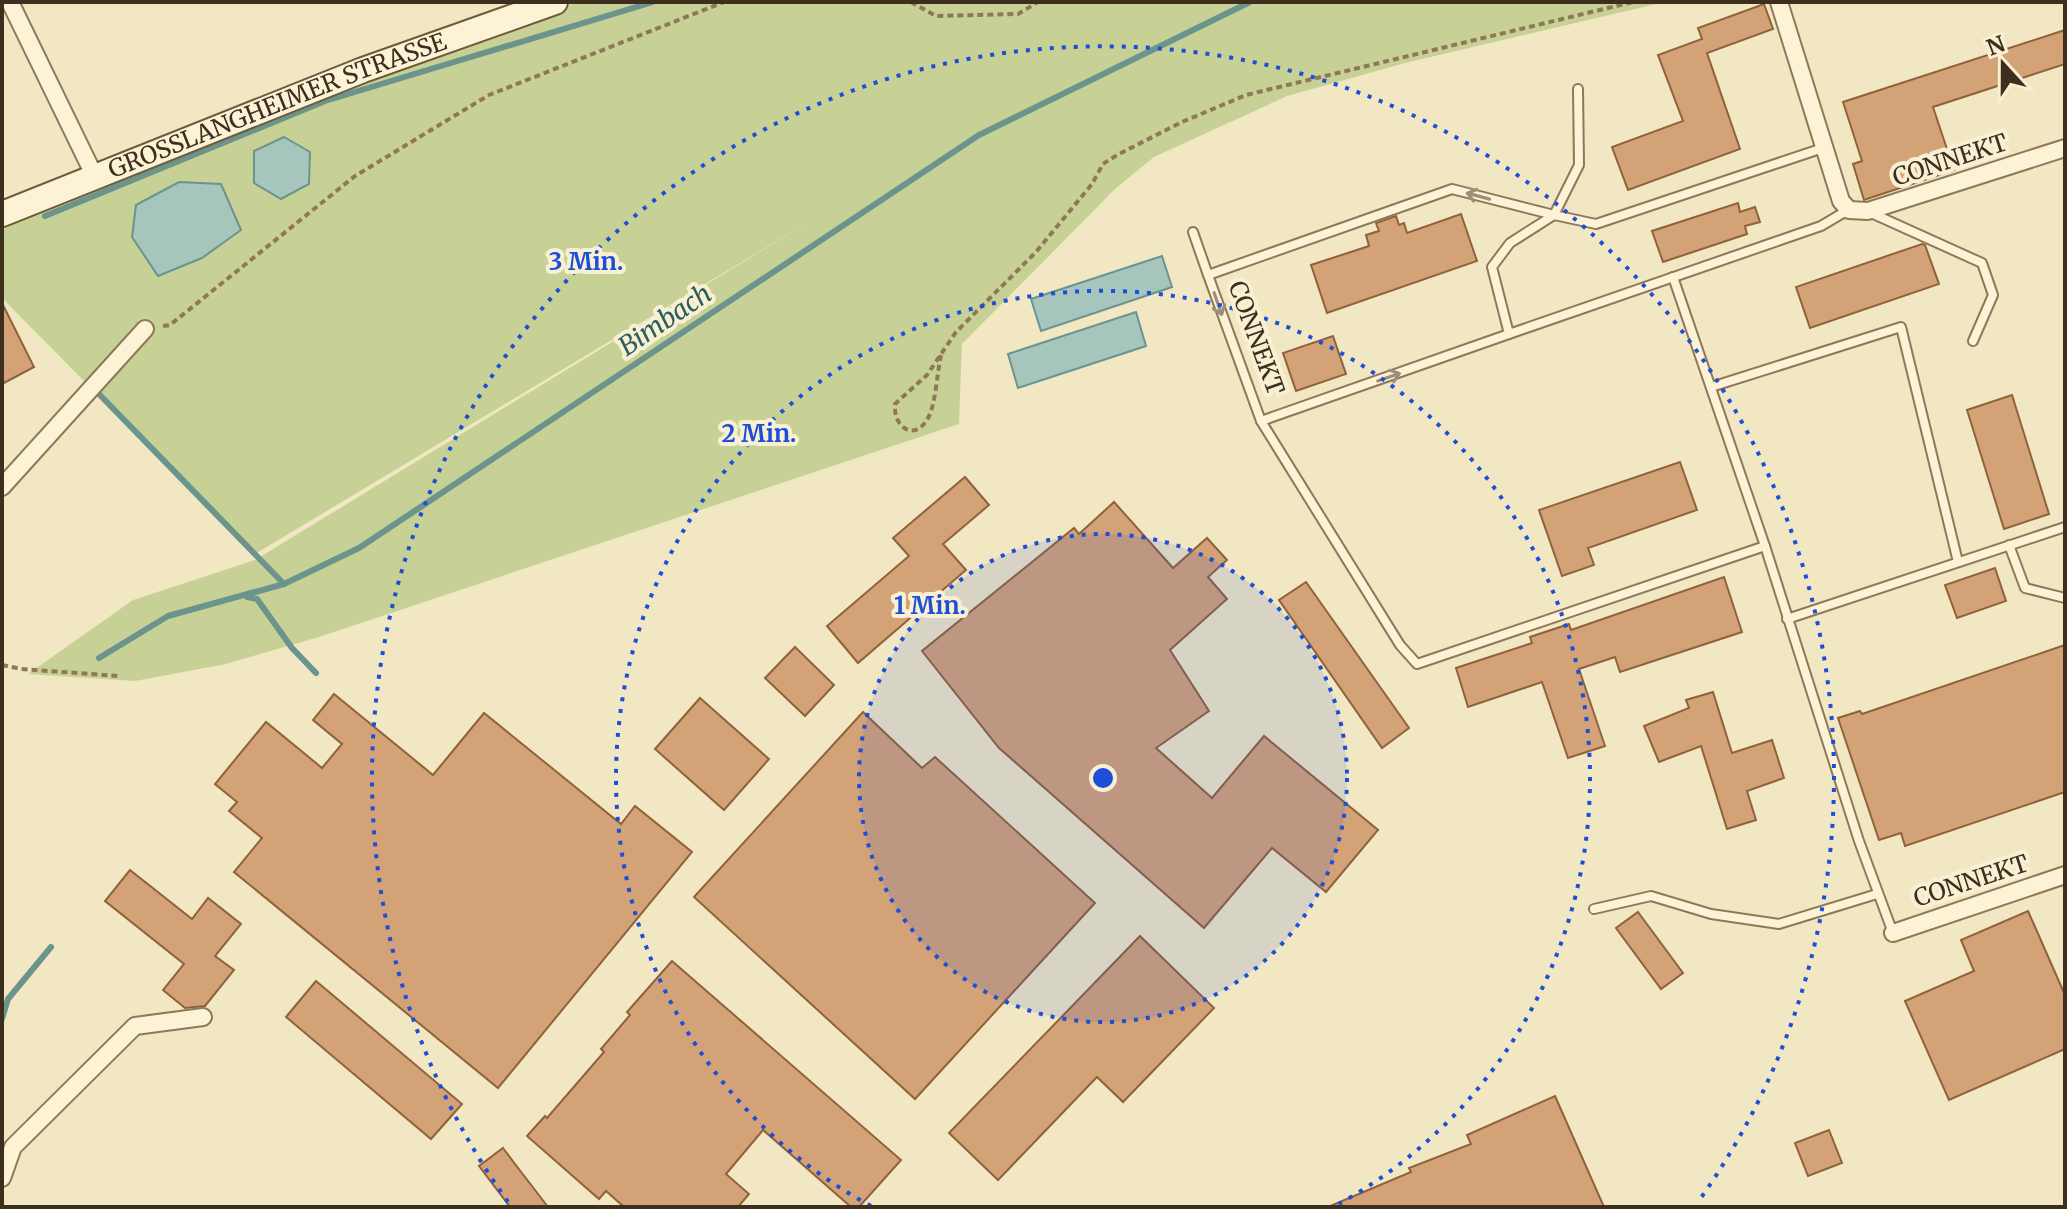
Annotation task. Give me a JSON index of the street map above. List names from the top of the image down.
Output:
{
  "streets": {
    "main road": ["GROSSLANGHEIMER STRASSE"],
    "street": ["CONNEKT"]
  },
  "water": ["Bimbach"],
  "north": "top",
  "rings": ["3 Min.", "2 Min.", "1 Min."]
}
